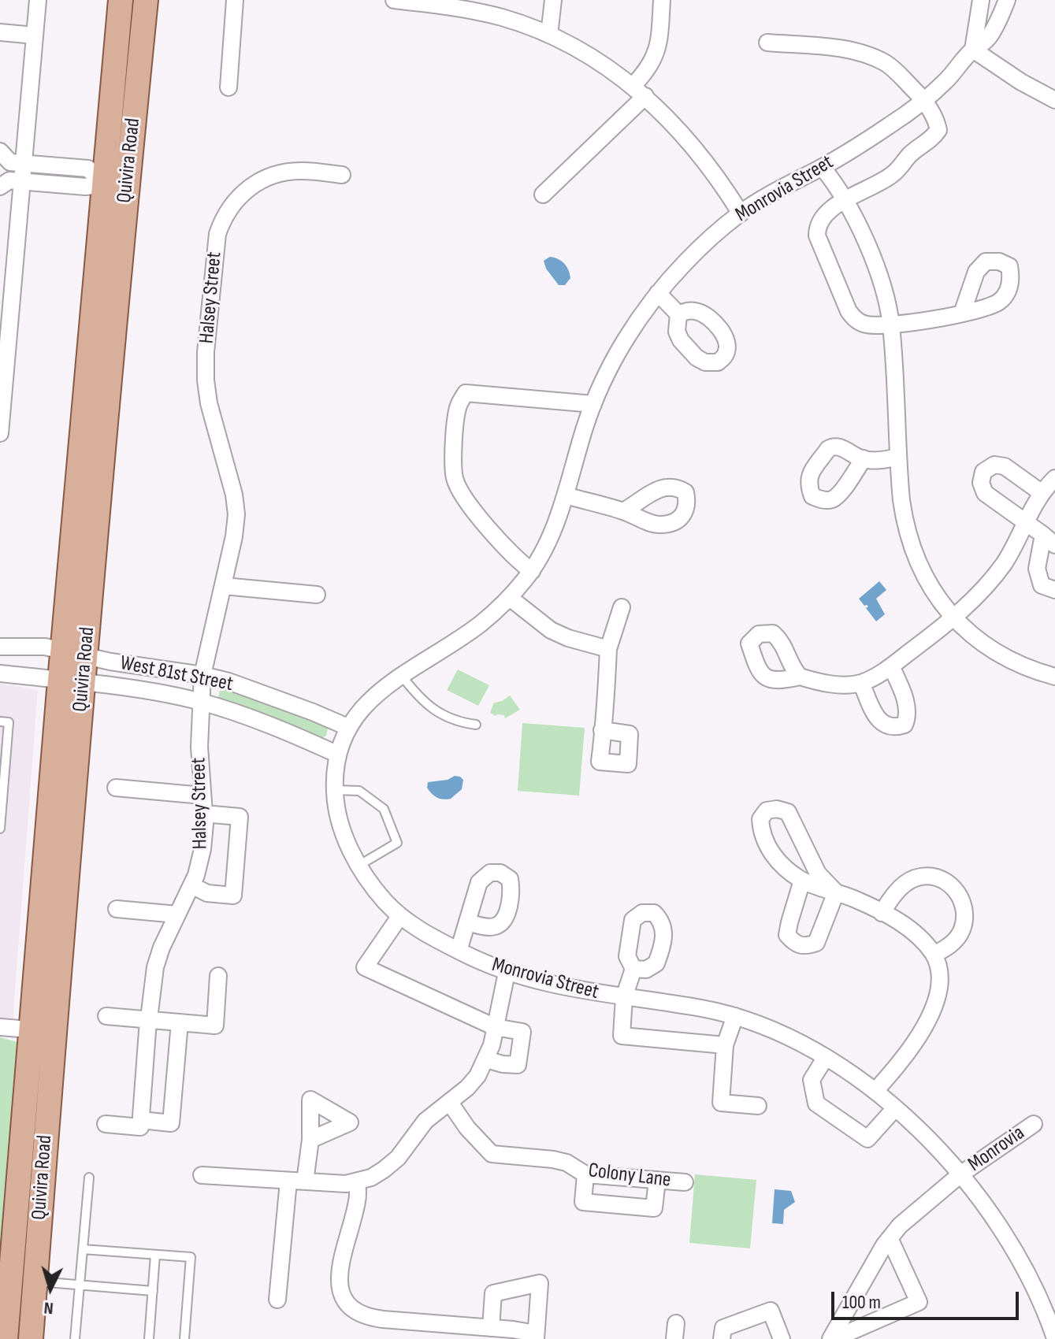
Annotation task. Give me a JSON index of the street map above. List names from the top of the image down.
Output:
{
  "streets": {
    "main road": ["Quivira Road"],
    "street": [
      "Monrovia Street",
      "Halsey Street",
      "West 81st Street",
      "Monrovia",
      "Colony Lane"
    ]
  },
  "crossings": [
    ["Quivira Road", "West 81st Street"],
    ["Monrovia Street", "West 81st Street"],
    ["Monrovia Street", "Monrovia"],
    ["Halsey Street", "West 81st Street"]
  ],
  "scale_bar": "100 m",
  "north": "bottom"
}
